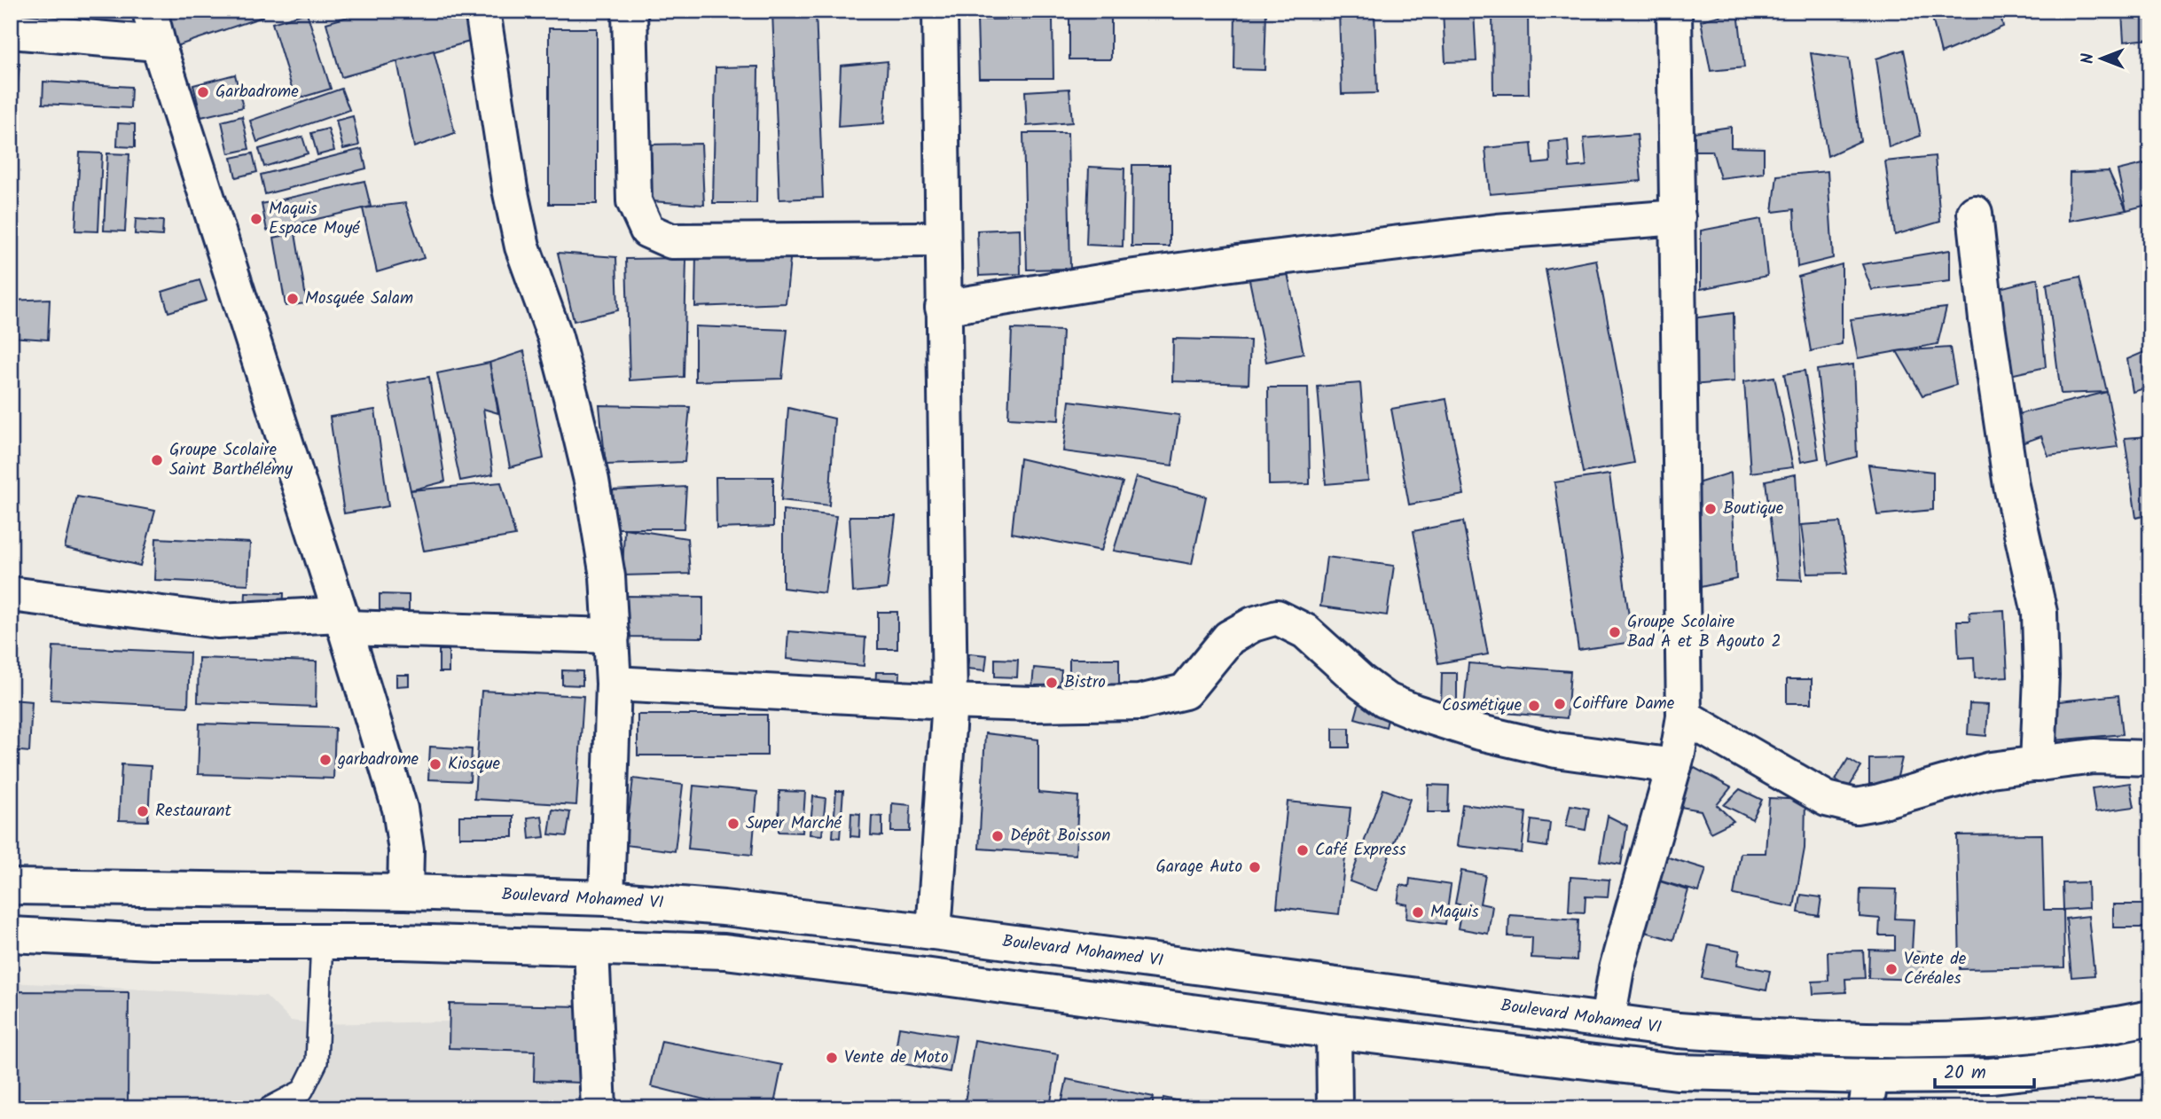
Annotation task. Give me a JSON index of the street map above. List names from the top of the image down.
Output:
{
  "streets": {
    "street": ["Boulevard Mohamed VI"]
  },
  "places": [
    "Garbadrome",
    "Maquis Espace Moyé",
    "Mosquée Salam",
    "Groupe Scolaire Saint Barthélémy",
    "Boutique",
    "Groupe Scolaire Bad A et B Agouto 2",
    "Bistro",
    "Coiffure Dame",
    "Cosmétique",
    "garbadrome",
    "Kiosque",
    "Restaurant",
    "Super Marché",
    "Dépôt Boisson",
    "Café Express",
    "Garage Auto",
    "Maquis",
    "Vente de Céréales",
    "Vente de Moto"
  ],
  "scale_bar": "20 m",
  "north": "left"
}
